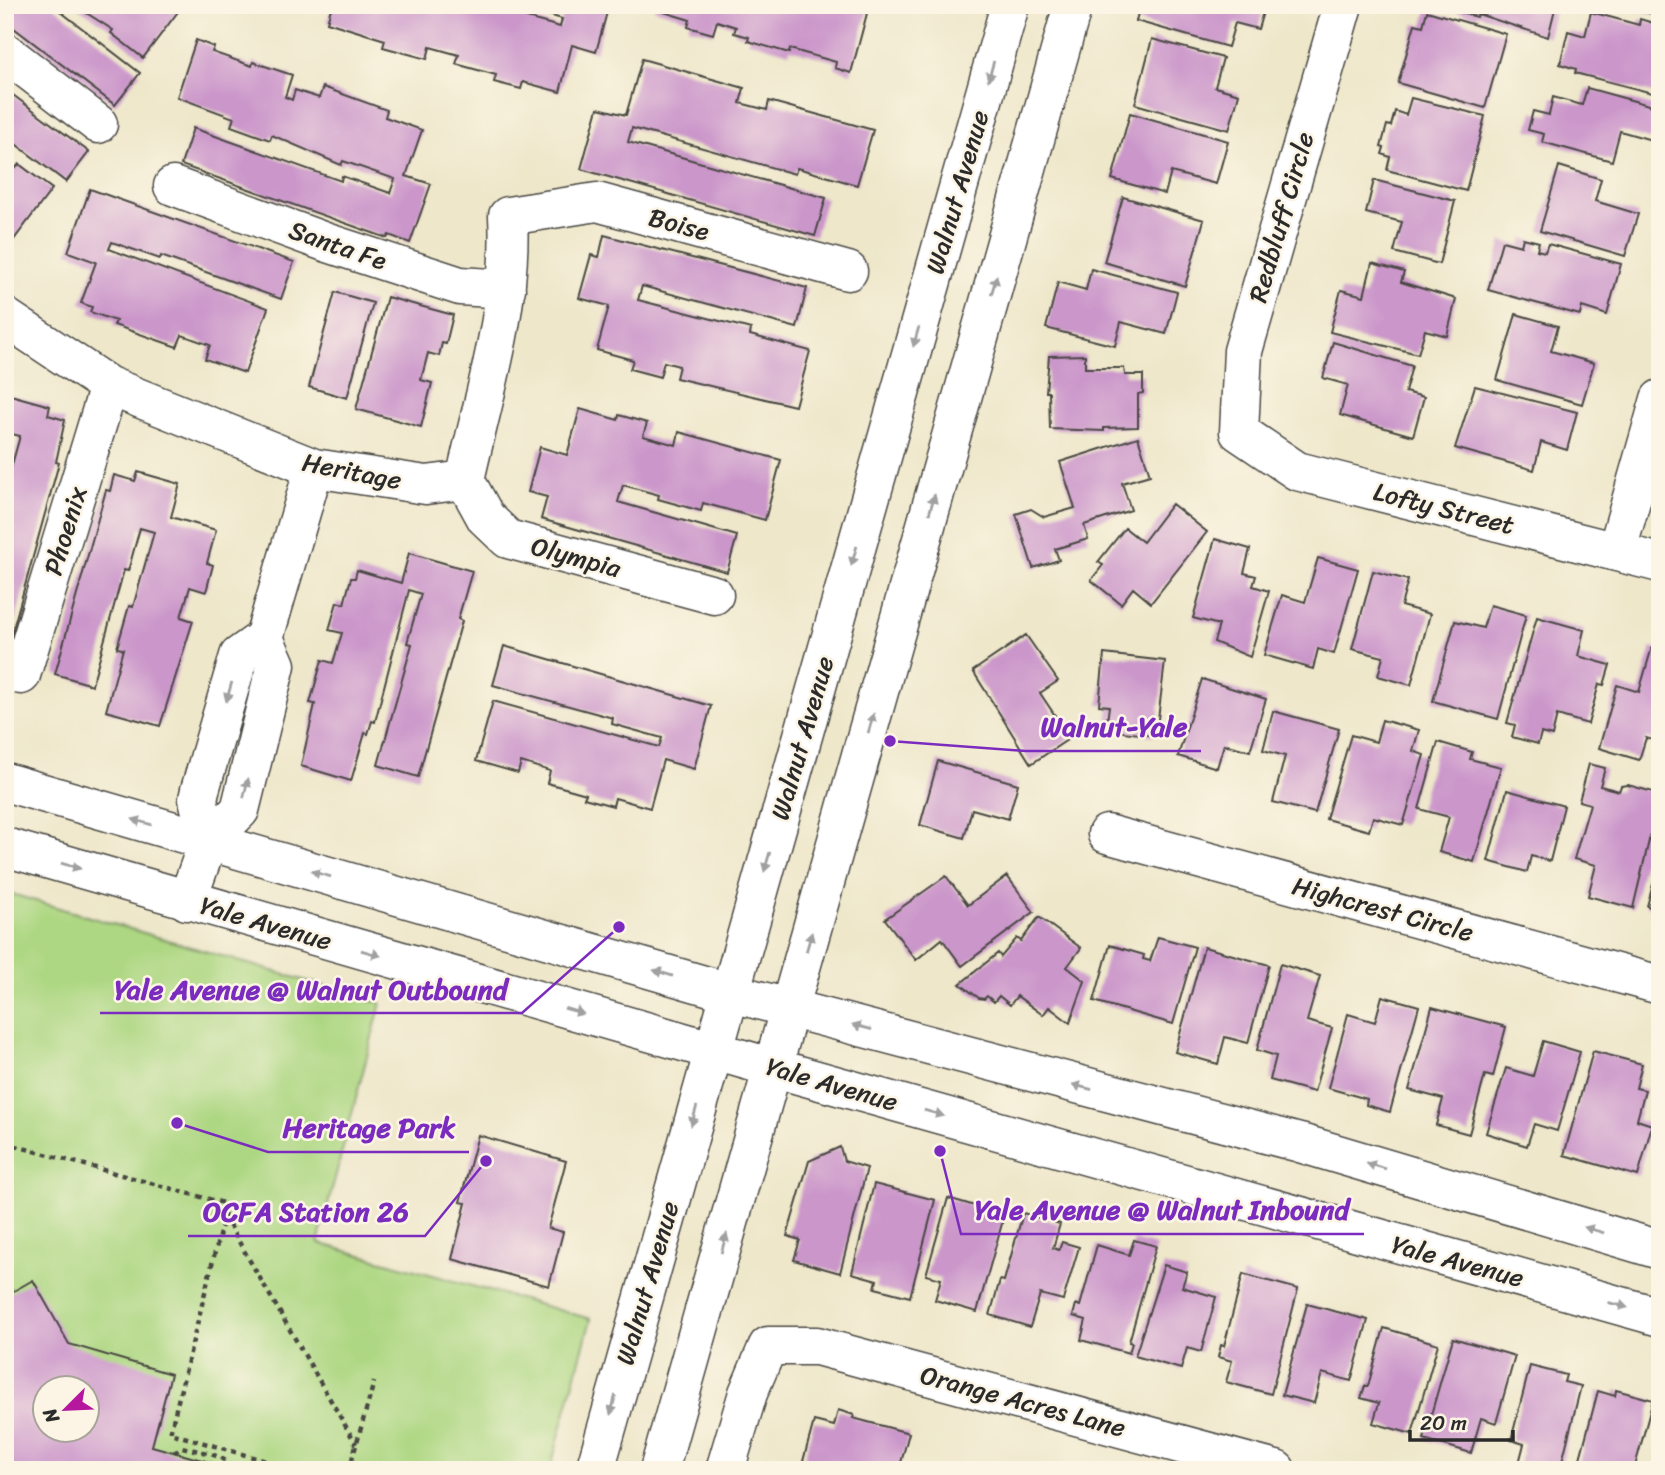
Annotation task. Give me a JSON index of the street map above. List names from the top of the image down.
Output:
{
  "streets": {
    "main road": [
      "Walnut Avenue",
      "Redbluff Circle",
      "Boise",
      "Santa Fe",
      "Heritage",
      "Lofty Street",
      "Phoenix",
      "Olympia",
      "Highcrest Circle",
      "Yale Avenue",
      "Orange Acres Lane"
    ]
  },
  "crossings": [
    ["Walnut Avenue", "Yale Avenue"],
    ["Redbluff Circle", "Lofty Street"],
    ["Boise", "Santa Fe"],
    ["Heritage", "Phoenix"],
    ["Heritage", "Olympia"]
  ],
  "places": [
    "Walnut-Yale",
    "Yale Avenue @ Walnut Outbound",
    "Heritage Park",
    "Yale Avenue @ Walnut Inbound",
    "OCFA Station 26"
  ],
  "scale_bar": "20 m",
  "north": "bottom left"
}
